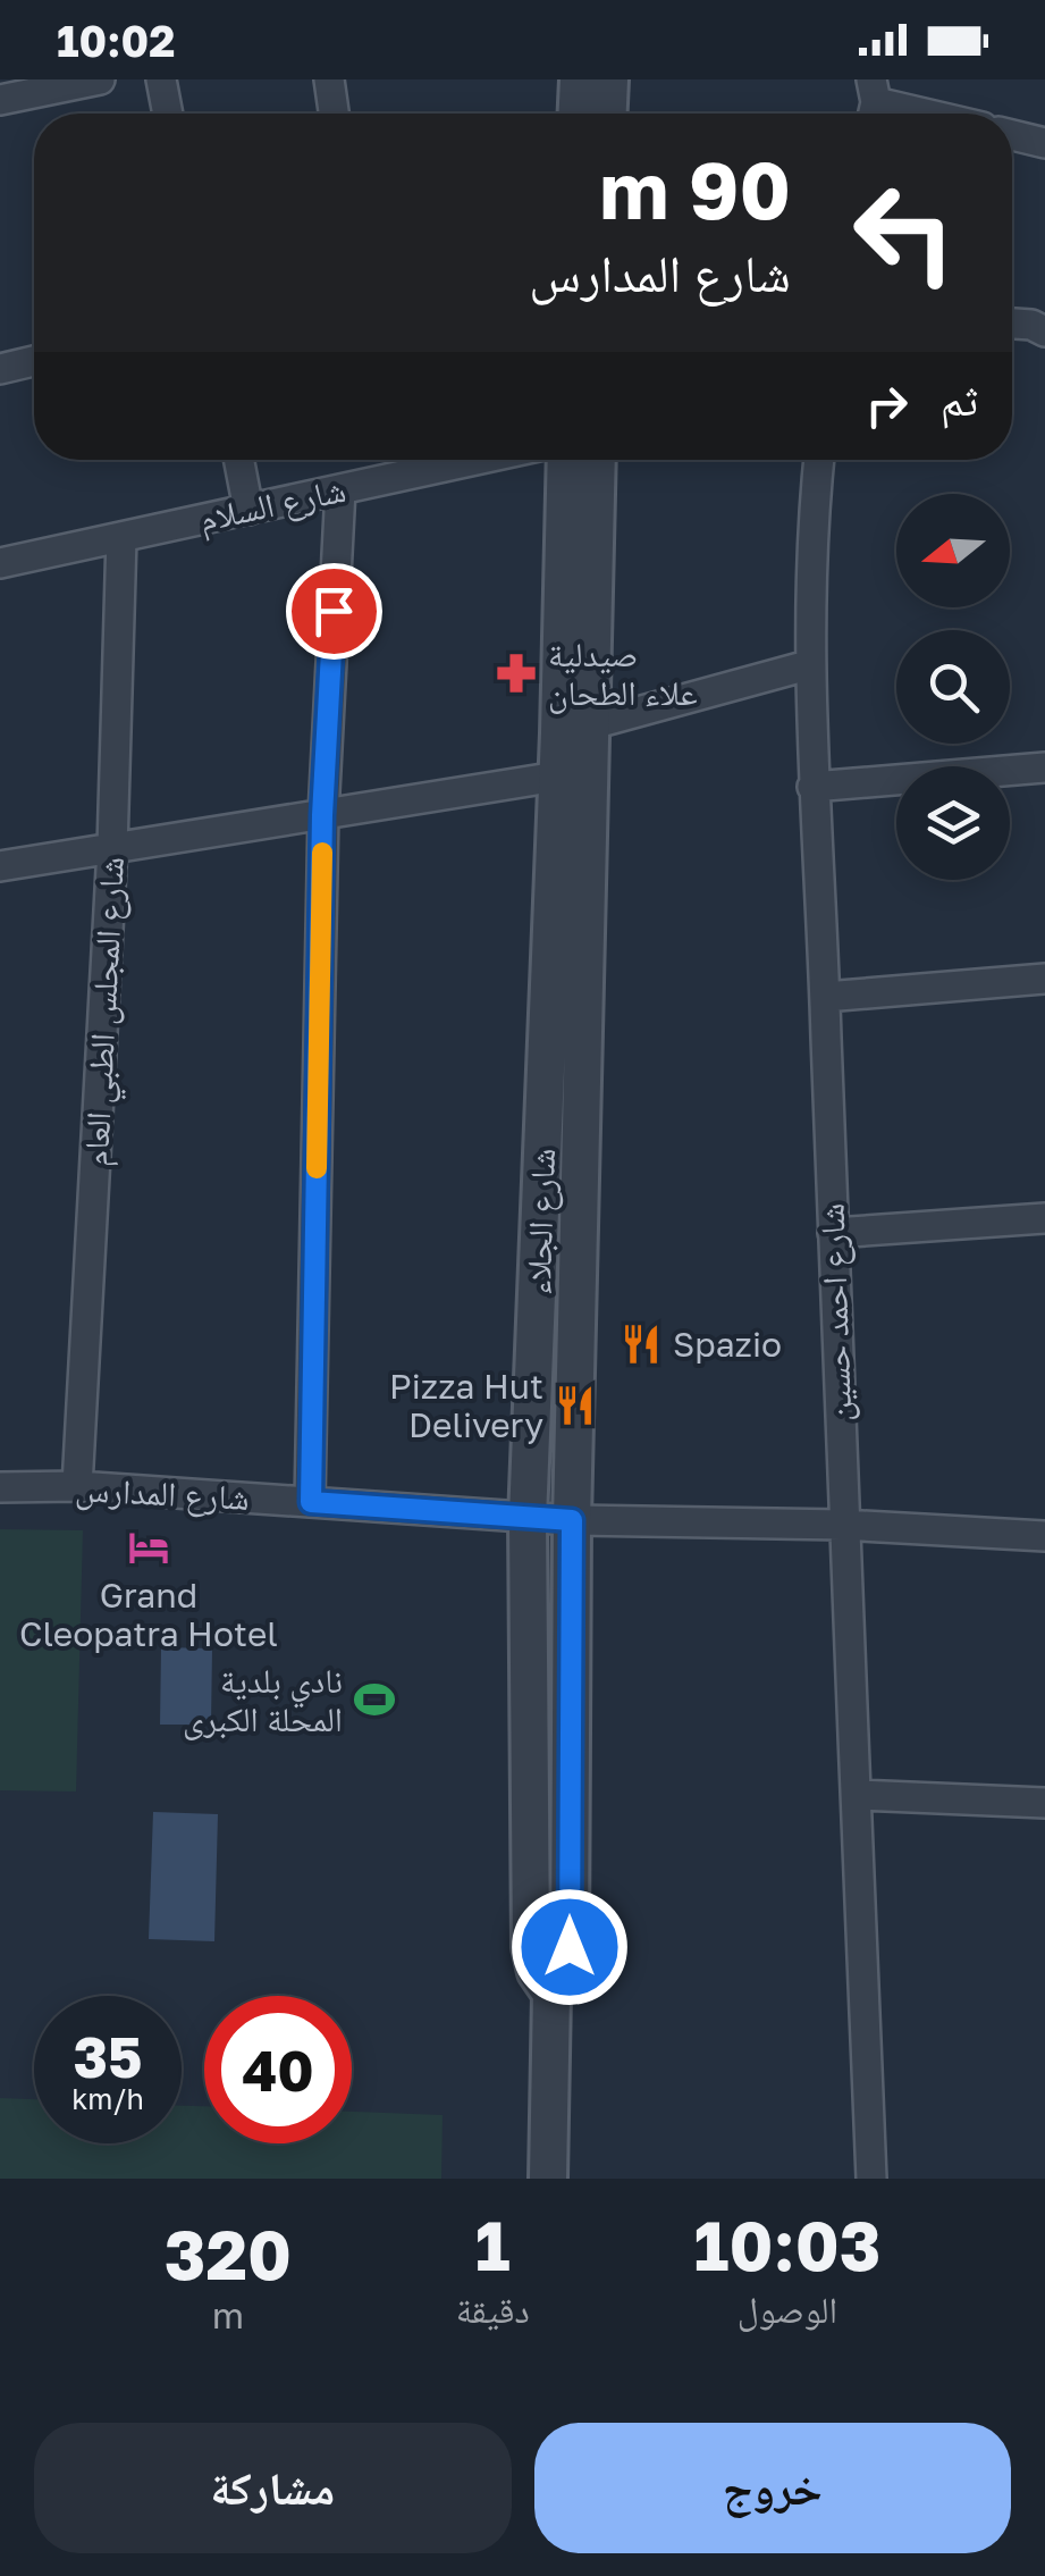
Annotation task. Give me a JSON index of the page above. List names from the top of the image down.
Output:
{
  "streets": {
    "street": [
      "شارع السلام",
      "شارع المجلس الطبي العام",
      "شارع الجلاء",
      "شارع احمد حسين",
      "شارع المدارس"
    ]
  },
  "crossings": [
    ["شارع السلام", "شارع المجلس الطبي العام"],
    ["شارع المجلس الطبي العام", "شارع المدارس"],
    ["شارع الجلاء", "شارع المدارس"],
    ["شارع احمد حسين", "شارع المدارس"]
  ],
  "places": {
    "pharmacy": ["صيدلية علاء الطحان"],
    "restaurant": ["Spazio", "Pizza Hut Delivery"],
    "hotel": ["Grand Cleopatra Hotel"],
    "sports": ["نادي بلدية المحلة الكبرى"]
  },
  "north": "left",
  "page": {
    "status": "10:02",
    "turn": ["90 m", "شارع المدارس"],
    "then": "ثم",
    "speed": "35 km/h",
    "limit": "40",
    "eta": [
      "10:03",
      "الوصول",
      "1",
      "دقيقة",
      "320",
      "m"
    ],
    "buttons": ["خروج", "مشاركة"]
  }
}
